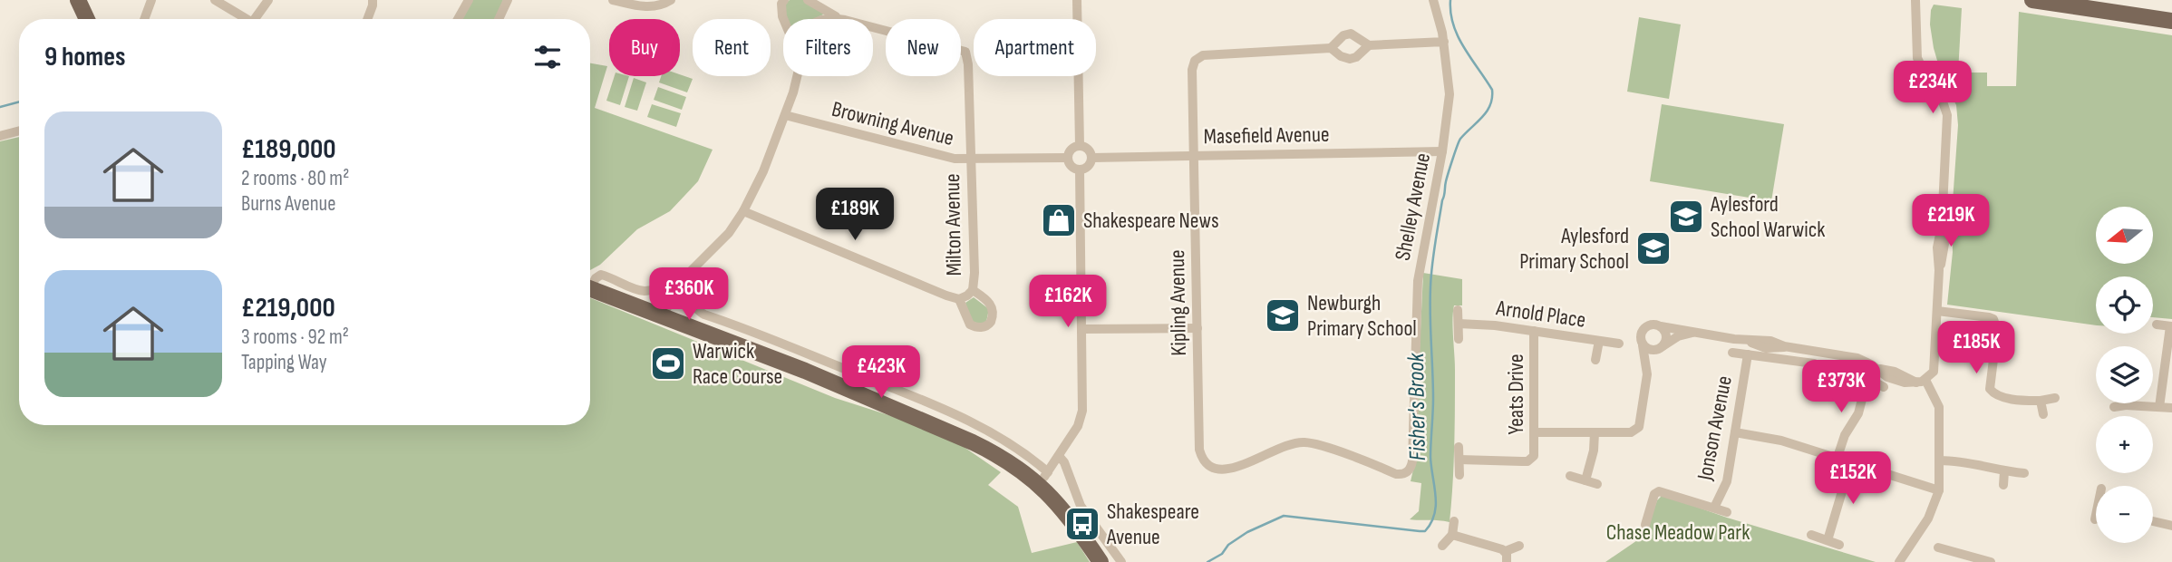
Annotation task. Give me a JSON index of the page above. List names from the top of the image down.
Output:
{
  "streets": {
    "street": [
      "Browning Avenue",
      "Masefield Avenue",
      "Shelley Avenue",
      "Milton Avenue",
      "Kipling Avenue",
      "Arnold Place",
      "Yeats Drive",
      "Jonson Avenue"
    ]
  },
  "crossings": [
    ["Browning Avenue", "Masefield Avenue"],
    ["Browning Avenue", "Milton Avenue"],
    ["Masefield Avenue", "Shelley Avenue"],
    ["Masefield Avenue", "Kipling Avenue"],
    ["Shelley Avenue", "Kipling Avenue"],
    ["Arnold Place", "Yeats Drive"]
  ],
  "water": ["Fisher's Brook"],
  "parks": ["Chase Meadow Park"],
  "places": {
    "school or university": ["Aylesford School Warwick", "Aylesford Primary School", "Newburgh Primary School"],
    "shop": ["Shakespeare News"],
    "sports": ["Warwick Race Course"],
    "bus stop": ["Shakespeare Avenue"]
  },
  "north": "left",
  "page": {
    "chip": [
      "Buy",
      "Rent",
      "Filters",
      "New",
      "Apartment"
    ],
    "heading": "9 homes",
    "price": [
      "£234K",
      "£189K",
      "£219K",
      "£360K",
      "£162K",
      "£185K",
      "£423K",
      "£373K",
      "£152K"
    ],
    "list": [
      {
        "name": "£189,000",
        "note": "2 rooms · 80 m² · Burns Avenue"
      },
      {
        "name": "£219,000",
        "note": "3 rooms · 92 m² · Tapping Way"
      }
    ],
    "map_buttons": ["+", "−"]
  }
}
